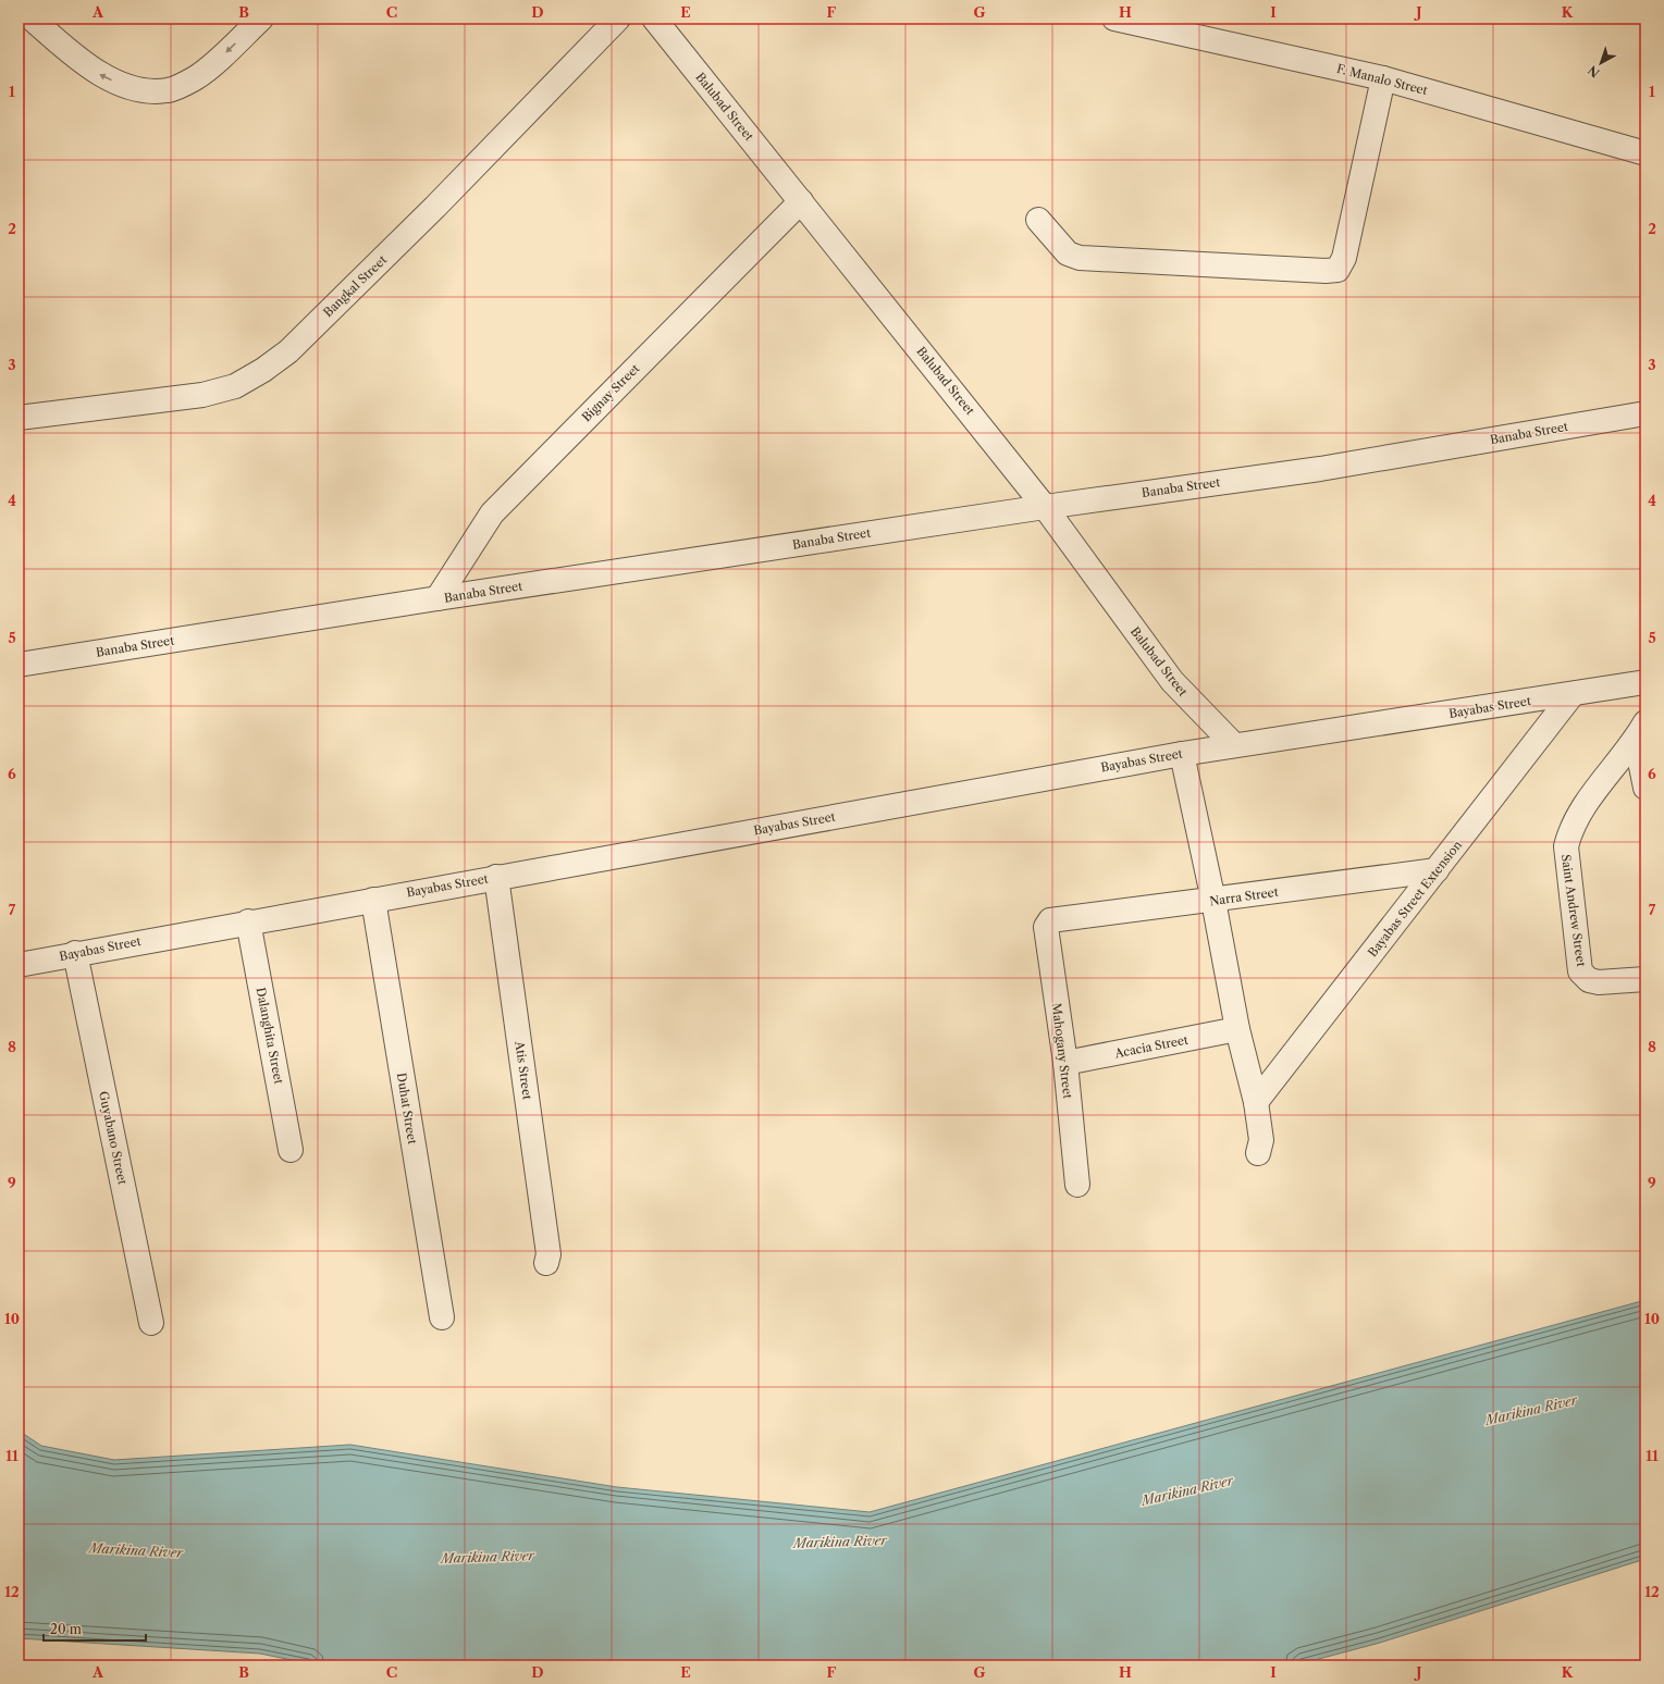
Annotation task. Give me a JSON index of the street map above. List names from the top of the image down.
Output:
{
  "streets": {
    "street": [
      "F. Manalo Street",
      "Balubad Street",
      "Bangkal Street",
      "Bignay Street",
      "Banaba Street",
      "Bayabas Street",
      "Narra Street",
      "Bayabas Street Extension",
      "Saint Andrew Street",
      "Dalanghita Street",
      "Acacia Street",
      "Mahogany Street",
      "Atis Street",
      "Duhat Street",
      "Guyabano Street"
    ]
  },
  "crossings": [
    ["Balubad Street", "Bignay Street"],
    ["Balubad Street", "Banaba Street"],
    ["Balubad Street", "Bayabas Street"],
    ["Bignay Street", "Banaba Street"],
    ["Bayabas Street", "Bayabas Street Extension"],
    ["Bayabas Street", "Dalanghita Street"],
    ["Bayabas Street", "Atis Street"],
    ["Bayabas Street", "Duhat Street"],
    ["Bayabas Street", "Guyabano Street"],
    ["Narra Street", "Bayabas Street Extension"],
    ["Narra Street", "Mahogany Street"],
    ["Acacia Street", "Mahogany Street"]
  ],
  "water": ["Marikina River"],
  "scale_bar": "20 m",
  "north": "bottom left",
  "grid": {
    "columns": [
      "A",
      "B",
      "C",
      "D",
      "E",
      "F",
      "G",
      "H",
      "I",
      "J",
      "K"
    ],
    "rows": [
      "1",
      "2",
      "3",
      "4",
      "5",
      "6",
      "7",
      "8",
      "9",
      "10",
      "11",
      "12"
    ]
  }
}
